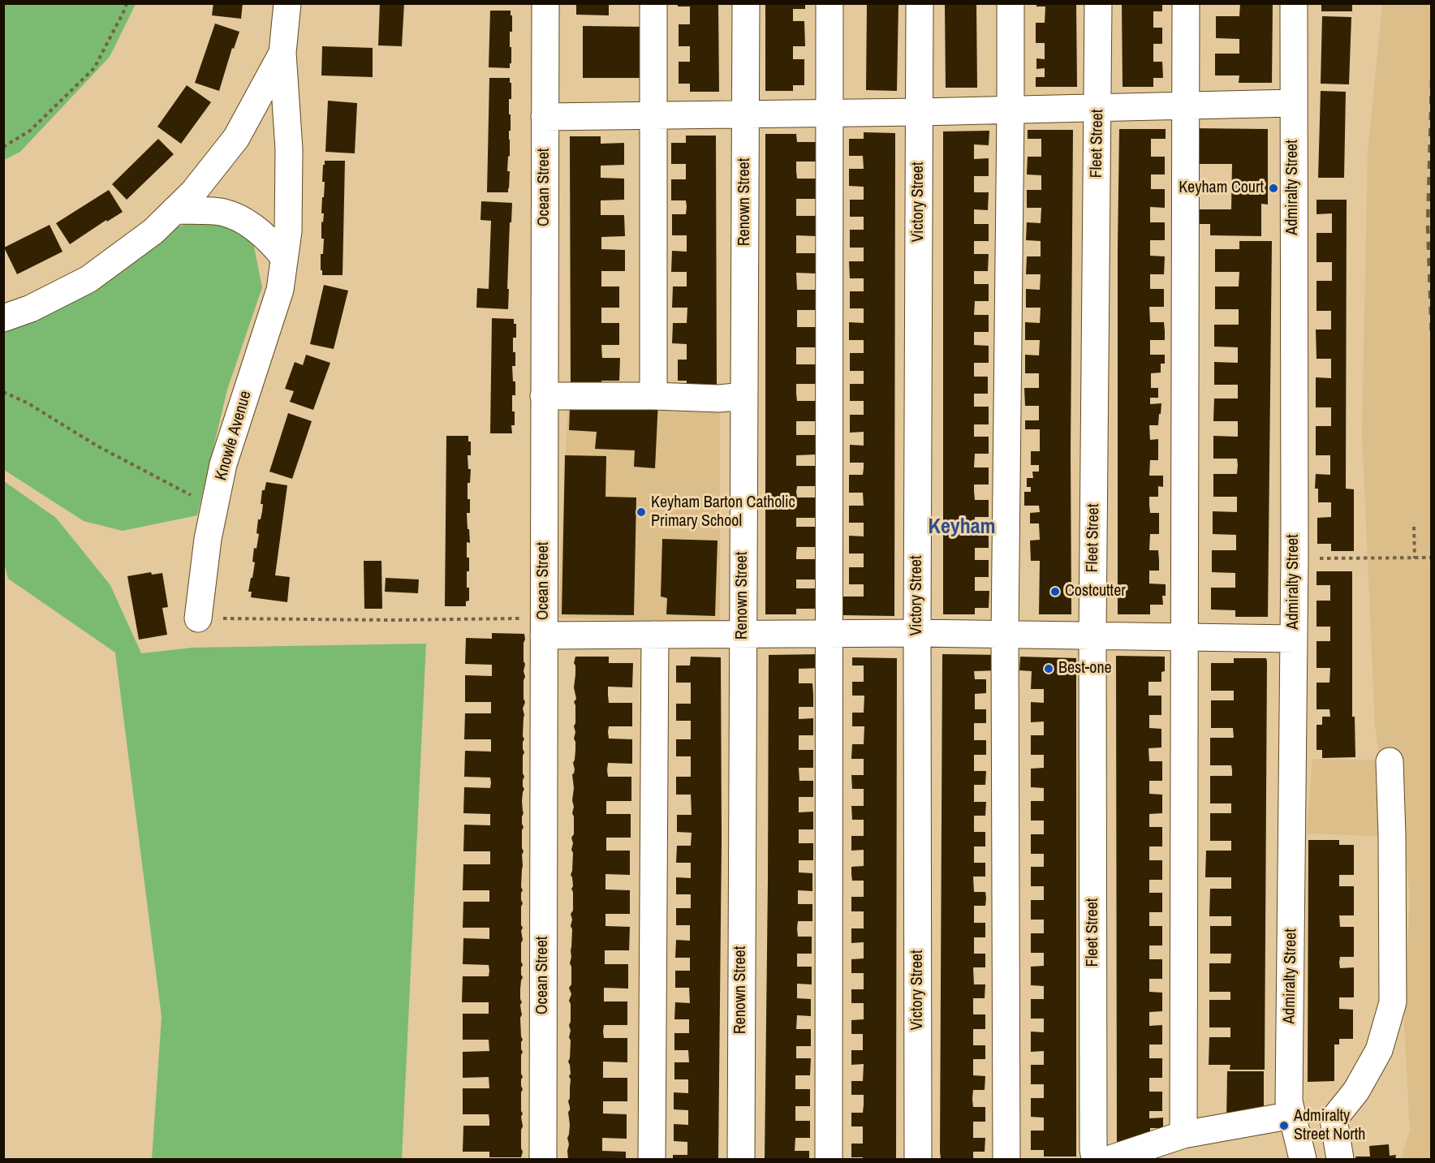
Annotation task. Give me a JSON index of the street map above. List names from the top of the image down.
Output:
{
  "streets": {
    "street": [
      "Fleet Street",
      "Ocean Street",
      "Admiralty Street",
      "Renown Street",
      "Victory Street",
      "Knowle Avenue"
    ]
  },
  "districts": ["Keyham"],
  "places": [
    "Keyham Court",
    "Keyham Barton Catholic Primary School",
    "Costcutter",
    "Best-one",
    "Admiralty Street North"
  ]
}
